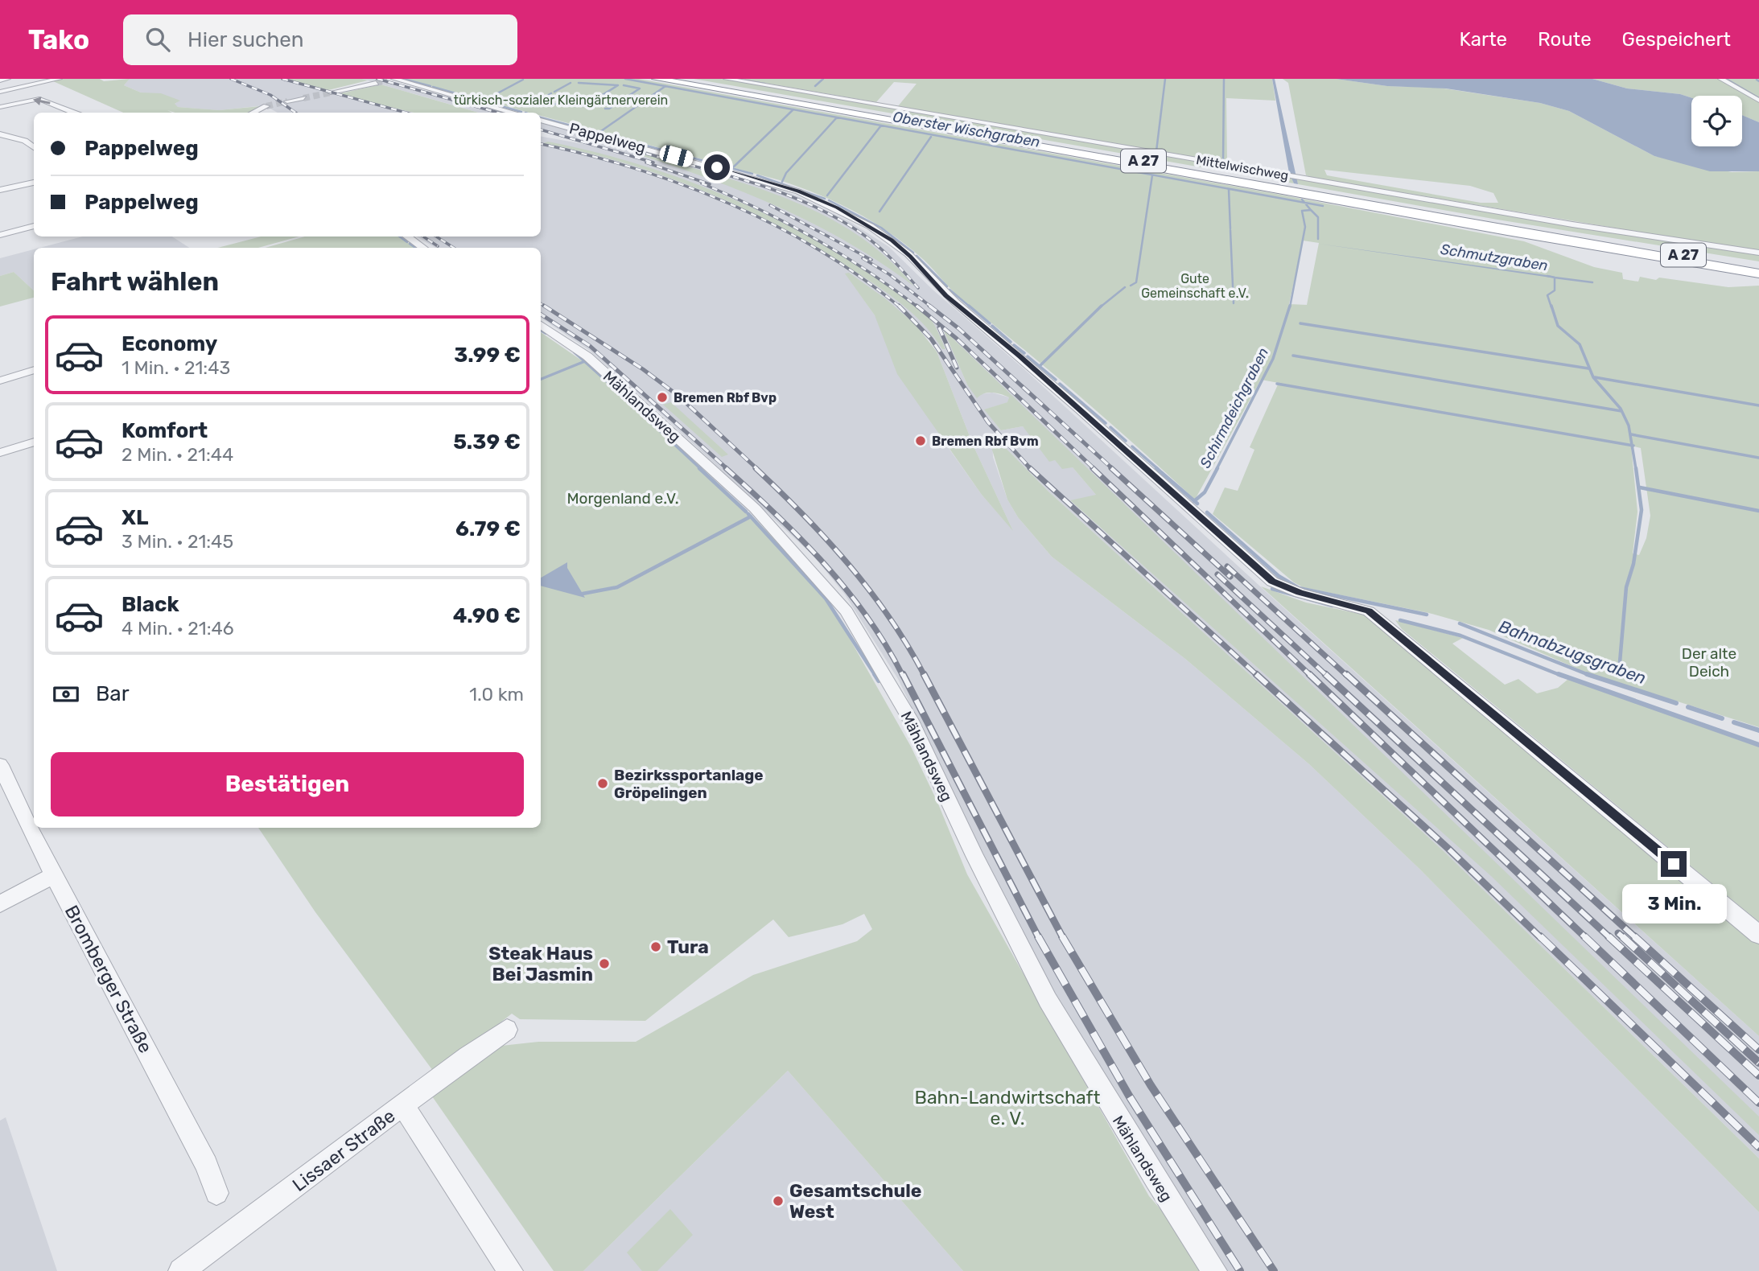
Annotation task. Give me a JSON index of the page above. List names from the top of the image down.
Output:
{
  "streets": {
    "highway": ["A 27"],
    "street": [
      "Pappelweg",
      "Mittelwischweg",
      "Mählandsweg",
      "Bromberger Straße",
      "Lissaer Straße"
    ]
  },
  "water": [
    "Oberster Wischgraben",
    "Schmutzgraben",
    "Schirmdeichgraben",
    "Bahnabzugsgraben"
  ],
  "parks": [
    "türkisch-sozialer Kleingärtnerverein",
    "Gute Gemeinschaft e.V.",
    "Morgenland e.V.",
    "Der alte Deich",
    "Bahn-Landwirtschaft e. V."
  ],
  "places": [
    "Bremen Rbf Bvp",
    "Bremen Rbf Bvm",
    "Bezirkssportanlage Gröpelingen",
    "Tura",
    "Steak Haus Bei Jasmin",
    "Gesamtschule West"
  ],
  "page": {
    "header": "Tako",
    "search": "Hier suchen",
    "nav": ["Karte", "Route", "Gespeichert"],
    "banner": ["Pappelweg", "Pappelweg"],
    "heading": "Fahrt wählen",
    "list": [
      {
        "name": "Economy",
        "note": "1 Min. · 21:43",
        "value": "3.99 €"
      },
      {
        "name": "Komfort",
        "note": "2 Min. · 21:44",
        "value": "5.39 €"
      },
      {
        "name": "XL",
        "note": "3 Min. · 21:45",
        "value": "6.79 €"
      },
      {
        "name": "Black",
        "note": "4 Min. · 21:46",
        "value": "4.90 €"
      }
    ],
    "pay": ["Bar", "1.0 km"],
    "buttons": "Bestätigen",
    "bubble": "3 Min."
  }
}
